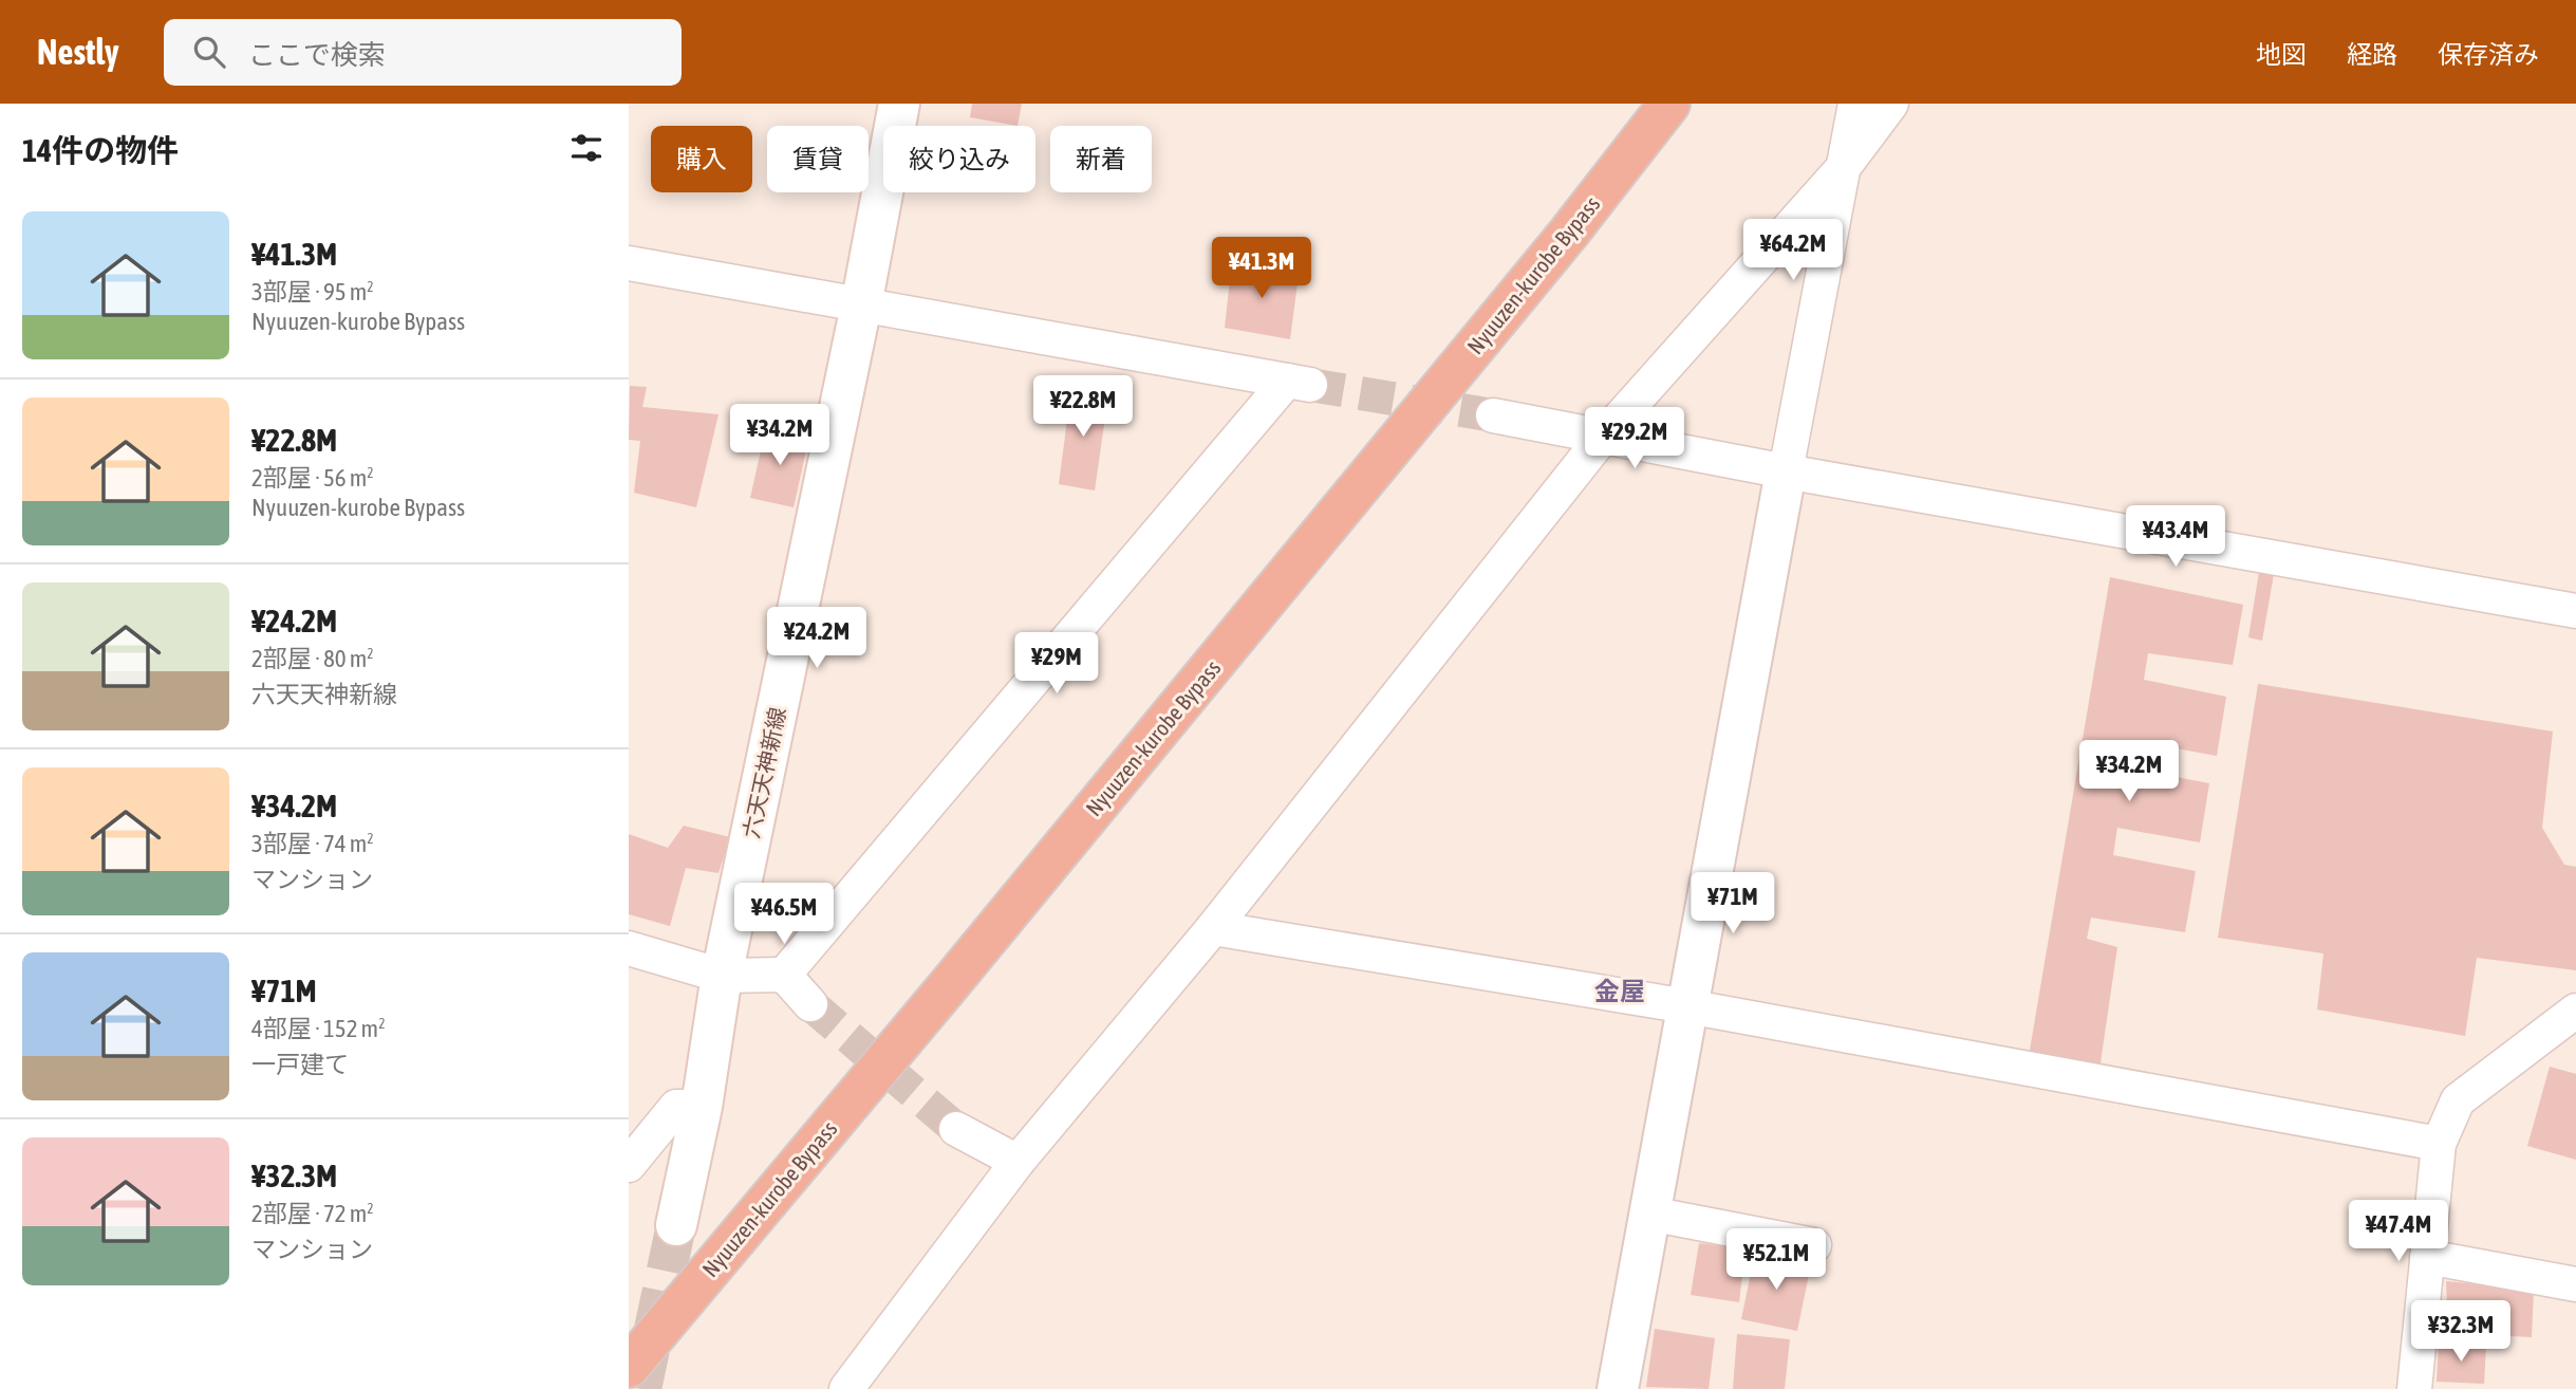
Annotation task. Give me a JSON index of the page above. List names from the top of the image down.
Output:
{
  "streets": {
    "highway": ["Nyuuzen-kurobe Bypass"],
    "main road": ["六天天神新線"]
  },
  "districts": ["金屋"],
  "page": {
    "header": "Nestly",
    "search": "ここで検索",
    "nav": ["地図", "経路", "保存済み"],
    "heading": "14件の物件",
    "chip": [
      "購入",
      "賃貸",
      "絞り込み",
      "新着"
    ],
    "list": [
      {
        "name": "¥41.3M",
        "note": "3部屋 · 95 m² · Nyuuzen-kurobe Bypass"
      },
      {
        "name": "¥22.8M",
        "note": "2部屋 · 56 m² · Nyuuzen-kurobe Bypass"
      },
      {
        "name": "¥24.2M",
        "note": "2部屋 · 80 m² · 六天天神新線"
      },
      {
        "name": "¥34.2M",
        "note": "3部屋 · 74 m² · マンション"
      },
      {
        "name": "¥71M",
        "note": "4部屋 · 152 m² · 一戸建て"
      },
      {
        "name": "¥32.3M",
        "note": "2部屋 · 72 m² · マンション"
      }
    ],
    "price": [
      "¥64.2M",
      "¥41.3M",
      "¥22.8M",
      "¥34.2M",
      "¥29.2M",
      "¥43.4M",
      "¥24.2M",
      "¥29M",
      "¥34.2M",
      "¥71M",
      "¥46.5M",
      "¥47.4M",
      "¥52.1M",
      "¥32.3M"
    ]
  }
}
